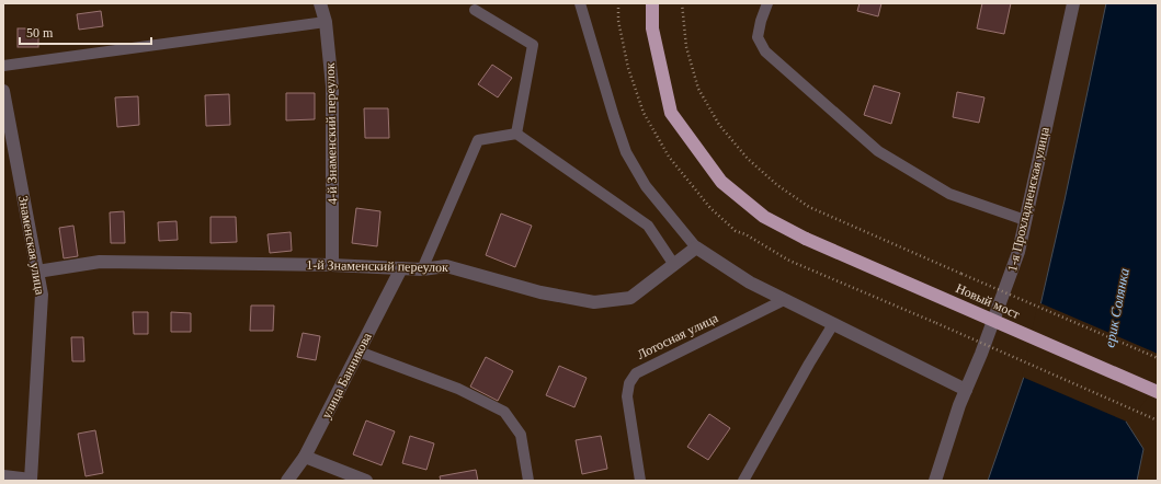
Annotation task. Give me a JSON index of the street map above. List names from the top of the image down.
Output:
{
  "streets": {
    "highway": ["Новый мост"],
    "street": [
      "4-й Знаменский переулок",
      "1-я Прохладненская улица",
      "Знаменская улица",
      "1-й Знаменский переулок",
      "улица Банникова"
    ],
    "lane": ["Лотосная улица"]
  },
  "crossings": [
    ["4-й Знаменский переулок", "1-й Знаменский переулок"],
    ["Знаменская улица", "1-й Знаменский переулок"],
    ["1-й Знаменский переулок", "улица Банникова"]
  ],
  "water": ["ерик Солянка"],
  "scale_bar": "50 m"
}
